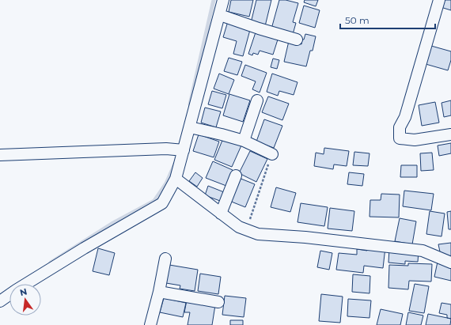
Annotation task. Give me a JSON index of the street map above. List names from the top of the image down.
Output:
{
  "scale_bar": "50 m",
  "north": "top"
}
